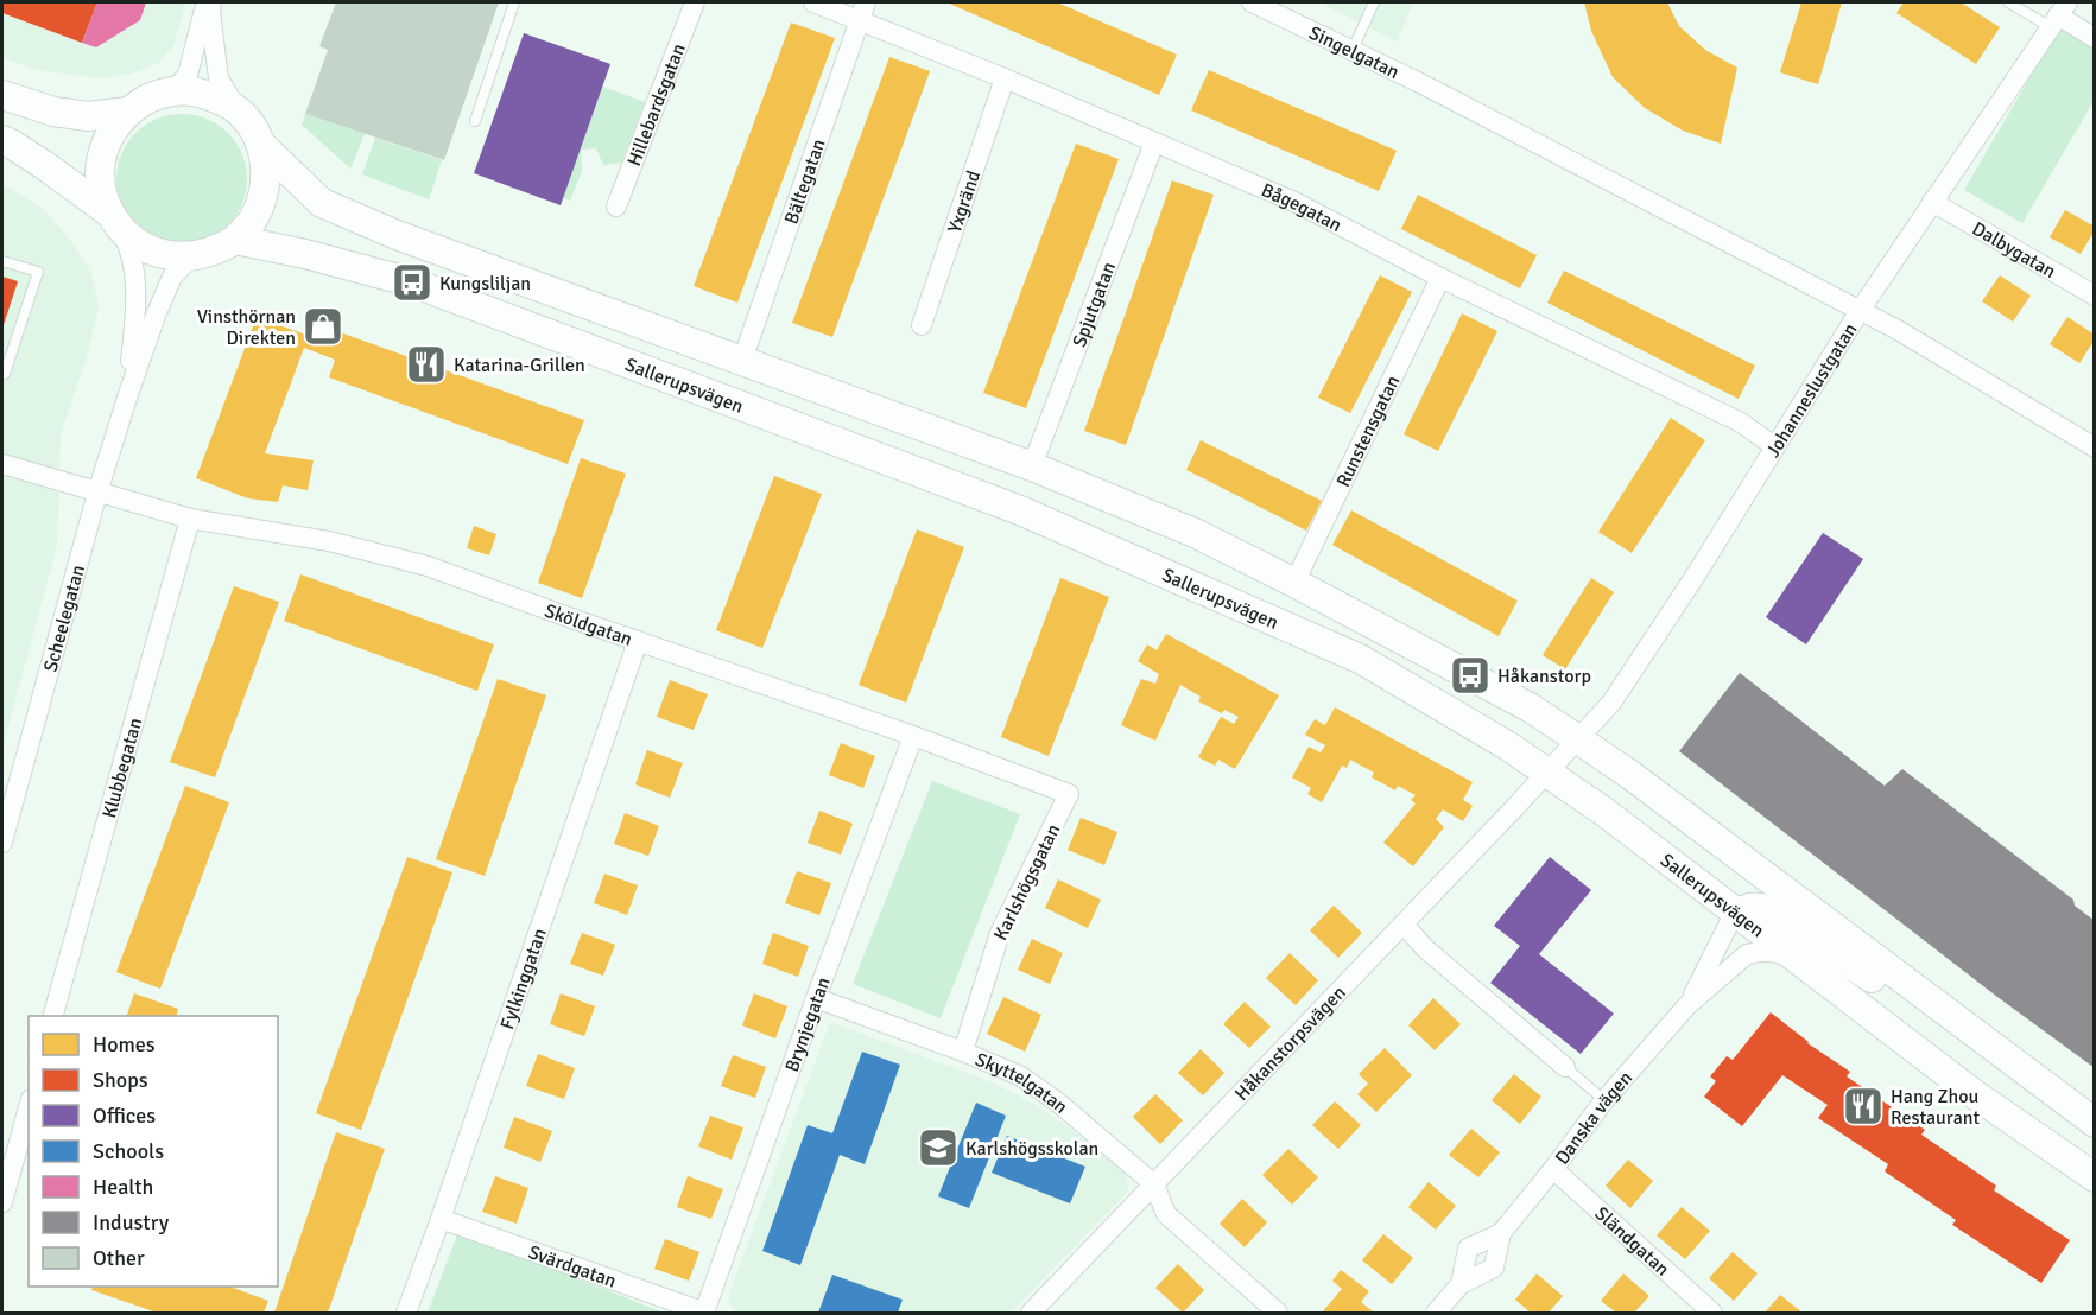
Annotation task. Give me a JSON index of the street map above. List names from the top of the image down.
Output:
{
  "streets": {
    "main road": ["Sallerupsvägen"],
    "street": [
      "Singelgatan",
      "Hillebardsgatan",
      "Bältegatan",
      "Yxgränd",
      "Bågegatan",
      "Dalbygatan",
      "Spjutgatan",
      "Johanneslustgatan",
      "Runstensgatan",
      "Scheelegatan",
      "Sköldgatan",
      "Klubbegatan",
      "Karlshögsgatan",
      "Fylkinggatan",
      "Brynjegatan",
      "Håkanstorpsvägen",
      "Skyttelgatan",
      "Danska vägen",
      "Sländgatan",
      "Svärdgatan"
    ]
  },
  "crossings": [
    ["Singelgatan", "Johanneslustgatan"],
    ["Bältegatan", "Bågegatan"],
    ["Yxgränd", "Bågegatan"],
    ["Bågegatan", "Spjutgatan"],
    ["Bågegatan", "Johanneslustgatan"],
    ["Bågegatan", "Runstensgatan"],
    ["Dalbygatan", "Johanneslustgatan"],
    ["Sallerupsvägen", "Johanneslustgatan"],
    ["Sallerupsvägen", "Scheelegatan"],
    ["Sallerupsvägen", "Håkanstorpsvägen"],
    ["Sallerupsvägen", "Danska vägen"],
    ["Johanneslustgatan", "Håkanstorpsvägen"],
    ["Scheelegatan", "Sköldgatan"],
    ["Sköldgatan", "Klubbegatan"],
    ["Sköldgatan", "Karlshögsgatan"],
    ["Sköldgatan", "Fylkinggatan"],
    ["Sköldgatan", "Brynjegatan"],
    ["Karlshögsgatan", "Skyttelgatan"],
    ["Fylkinggatan", "Svärdgatan"],
    ["Brynjegatan", "Skyttelgatan"],
    ["Brynjegatan", "Svärdgatan"],
    ["Håkanstorpsvägen", "Skyttelgatan"],
    ["Danska vägen", "Sländgatan"]
  ],
  "places": {
    "bus stop": ["Kungsliljan", "Håkanstorp"],
    "shop": ["Vinsthörnan Direkten"],
    "restaurant": ["Katarina-Grillen", "Hang Zhou Restaurant"],
    "school or university": ["Karlshögsskolan"]
  },
  "legend": [
    "Homes",
    "Shops",
    "Offices",
    "Schools",
    "Health",
    "Industry",
    "Other"
  ]
}
